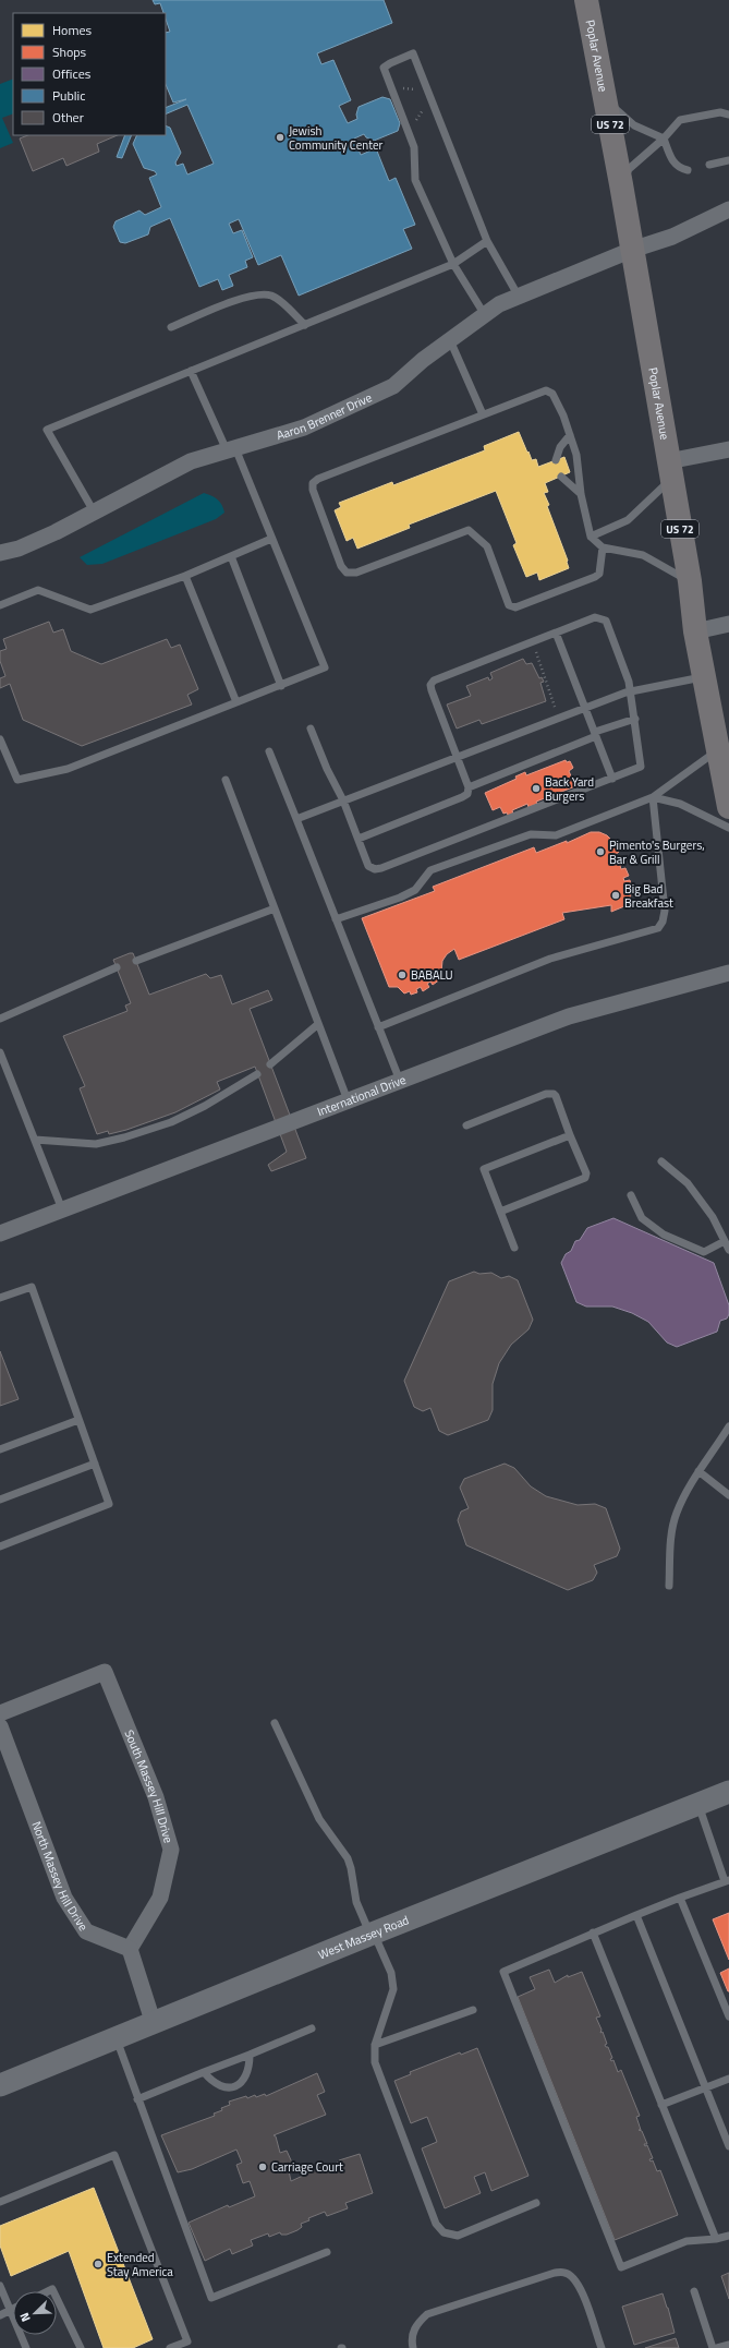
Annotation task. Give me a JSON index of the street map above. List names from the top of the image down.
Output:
{
  "streets": {
    "main road": ["Poplar Avenue", "US 72"],
    "street": [
      "Aaron Brenner Drive",
      "International Drive",
      "South Massey Hill Drive",
      "North Massey Hill Drive",
      "West Massey Road"
    ]
  },
  "crossings": [
    ["Poplar Avenue", "Aaron Brenner Drive"],
    ["South Massey Hill Drive", "North Massey Hill Drive"]
  ],
  "places": [
    "Jewish Community Center",
    "Back Yard Burgers",
    "Pimento's Burgers, Bar & Grill",
    "Big Bad Breakfast",
    "BABALU",
    "Carriage Court",
    "Extended Stay America"
  ],
  "legend": [
    "Homes",
    "Shops",
    "Offices",
    "Public",
    "Other"
  ],
  "north": "bottom left"
}
